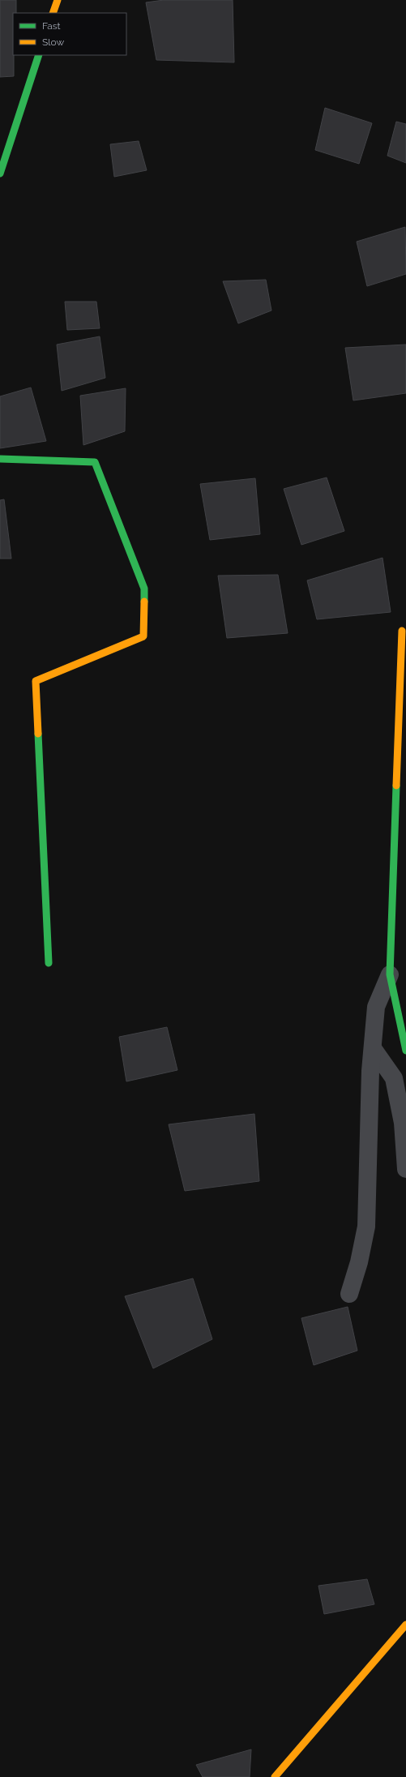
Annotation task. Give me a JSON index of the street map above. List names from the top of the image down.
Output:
{
  "legend": ["Fast", "Slow"]
}
